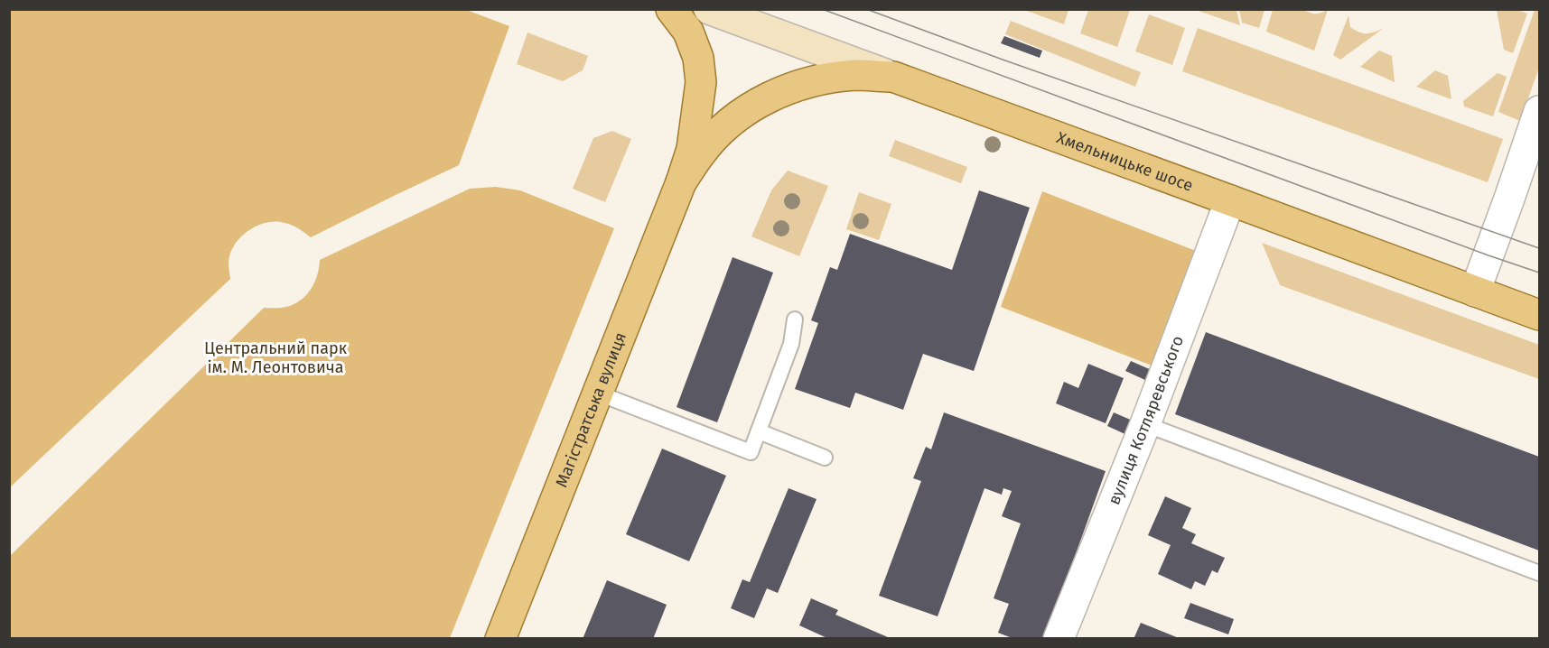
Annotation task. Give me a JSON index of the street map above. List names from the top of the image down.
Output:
{
  "streets": {
    "main road": ["Хмельницьке шосе", "Магістратська вулиця"],
    "street": ["вулиця Котляревського"]
  },
  "crossings": [
    ["Хмельницьке шосе", "вулиця Котляревського"]
  ],
  "parks": ["Центральний парк ім. М. Леонтовича"]
}
